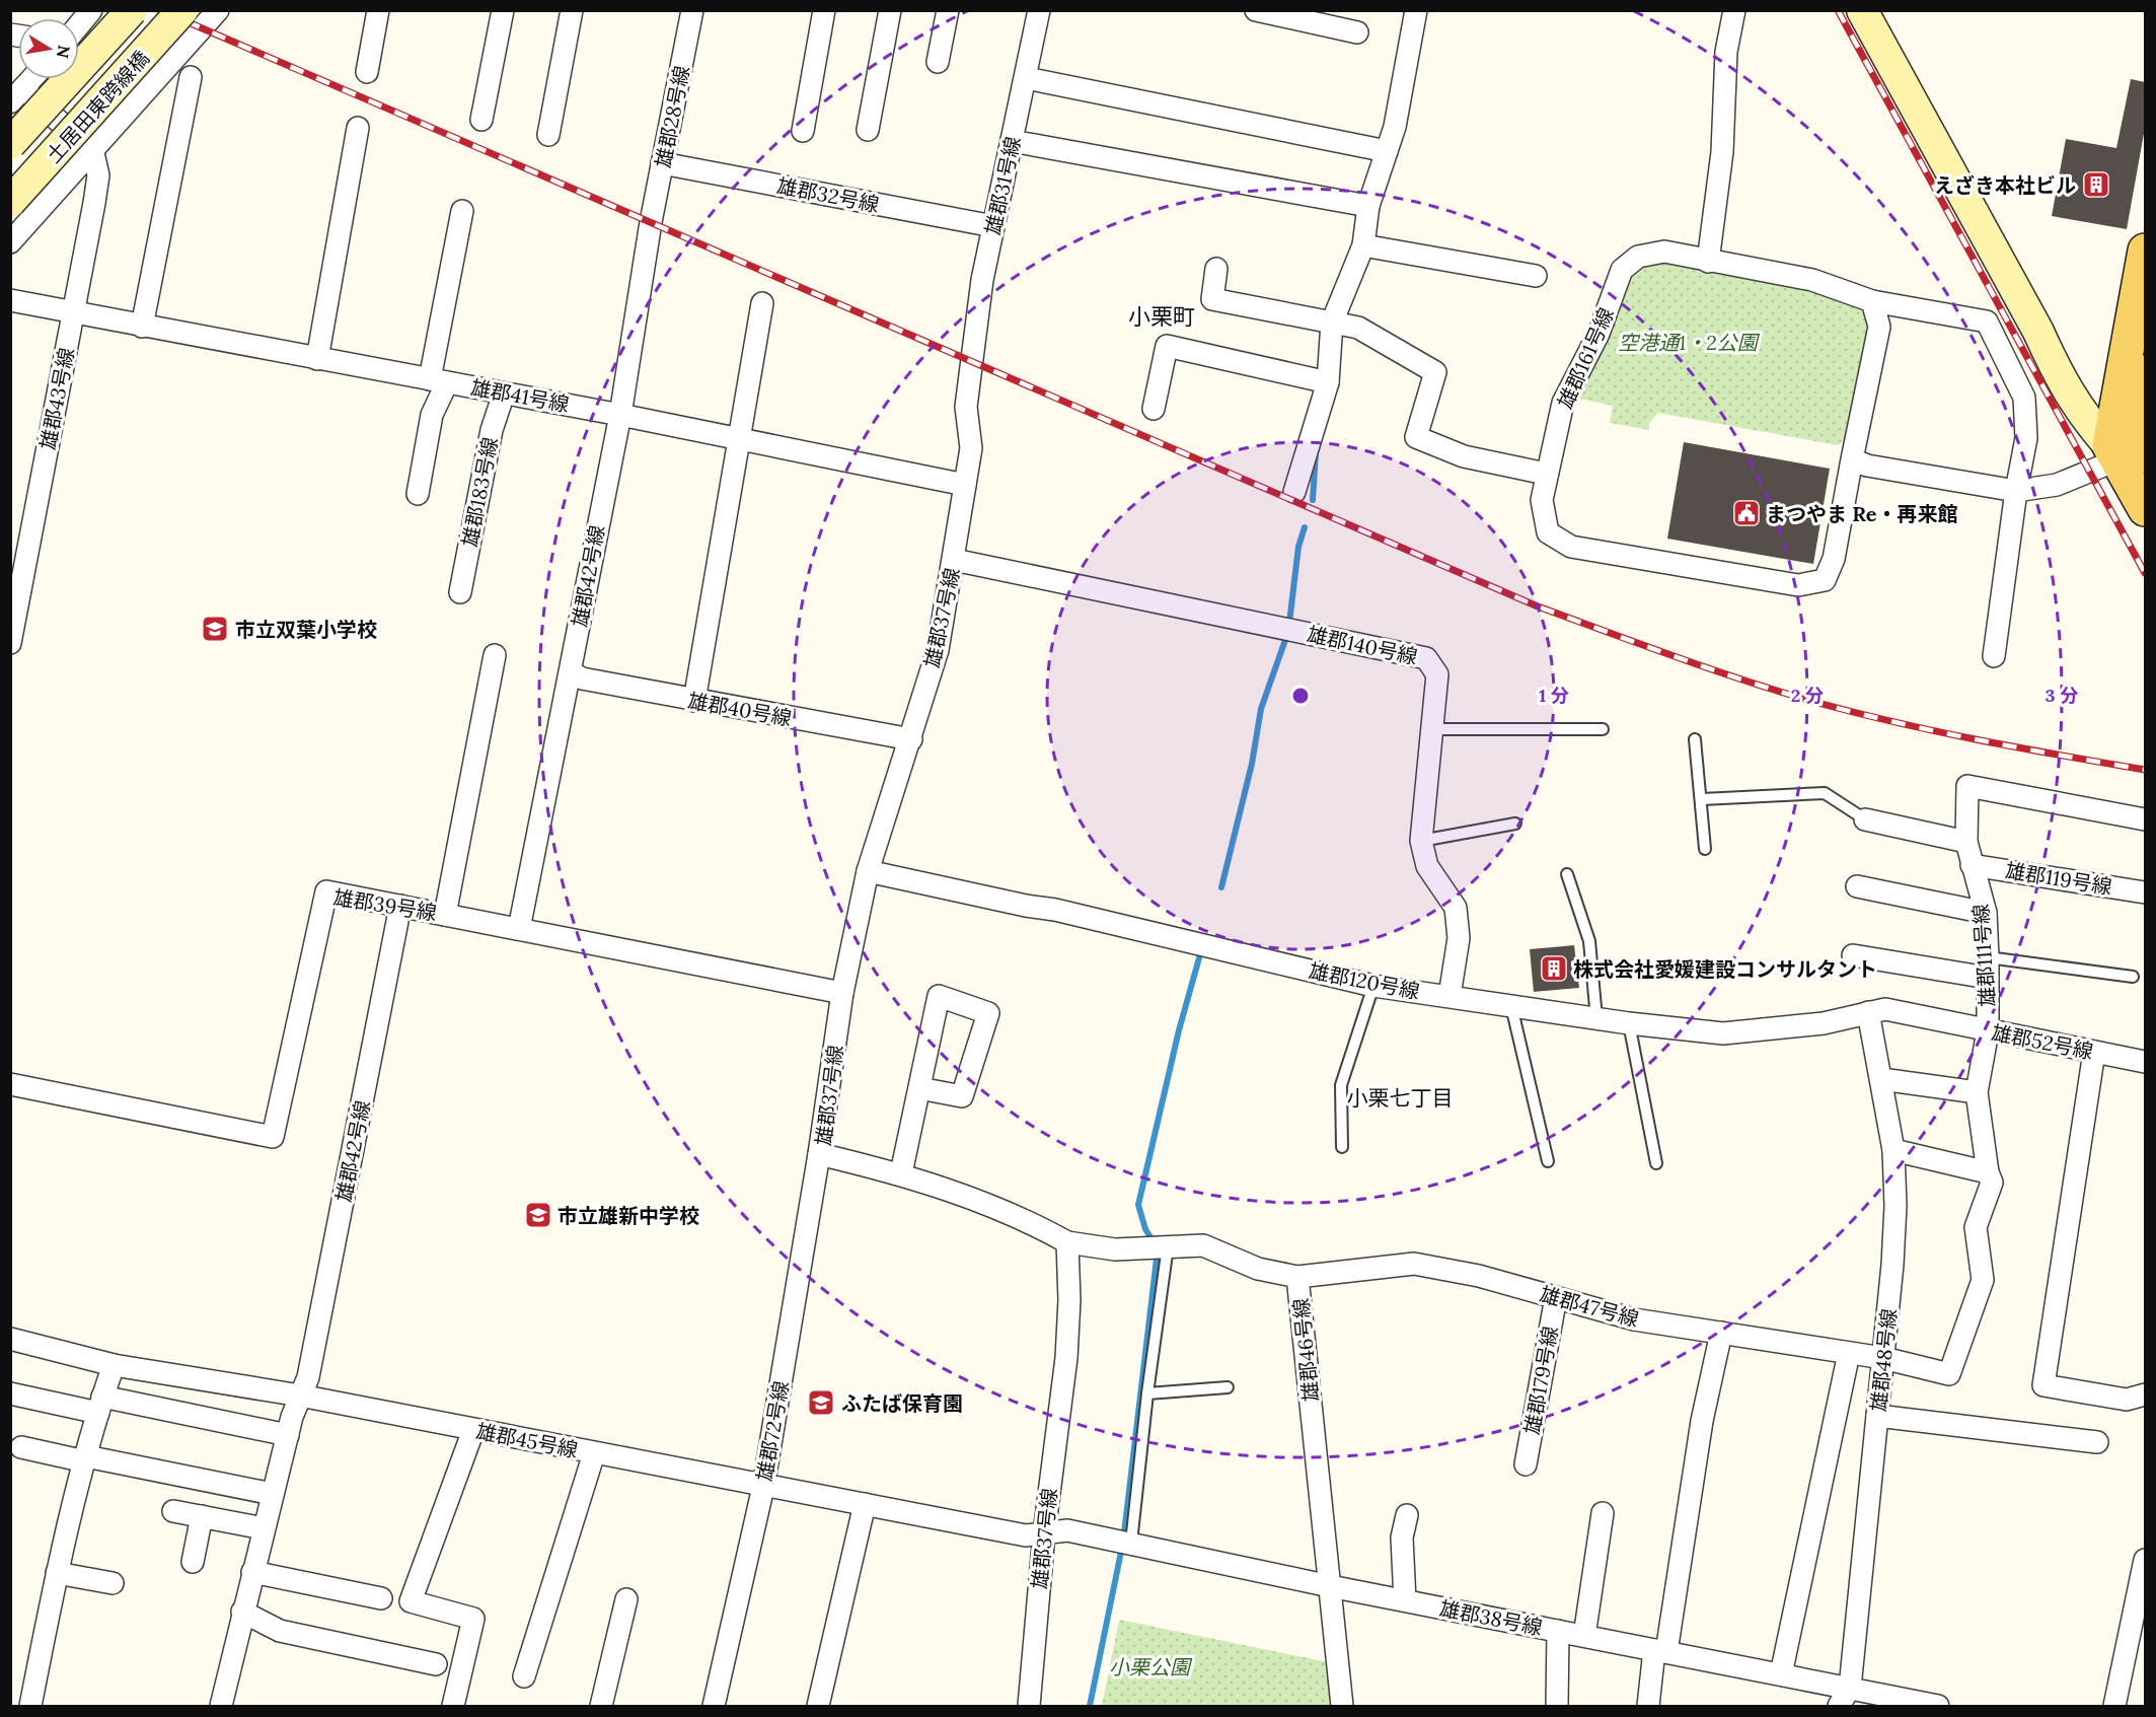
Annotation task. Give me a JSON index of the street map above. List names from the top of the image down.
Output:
{
  "streets": {
    "main road": ["土居田東跨線橋"],
    "street": [
      "雄郡28号線",
      "雄郡31号線",
      "雄郡32号線",
      "雄郡161号線",
      "雄郡41号線",
      "雄郡43号線",
      "雄郡183号線",
      "雄郡42号線",
      "雄郡37号線",
      "雄郡140号線",
      "雄郡40号線",
      "雄郡119号線",
      "雄郡39号線",
      "雄郡111号線",
      "雄郡120号線",
      "雄郡52号線",
      "雄郡47号線",
      "雄郡46号線",
      "雄郡48号線",
      "雄郡179号線",
      "雄郡72号線",
      "雄郡45号線",
      "雄郡38号線"
    ]
  },
  "crossings": [
    ["雄郡28号線", "雄郡32号線"],
    ["雄郡28号線", "雄郡42号線"],
    ["雄郡31号線", "雄郡32号線"],
    ["雄郡31号線", "雄郡37号線"],
    ["雄郡41号線", "雄郡43号線"],
    ["雄郡41号線", "雄郡183号線"],
    ["雄郡41号線", "雄郡42号線"],
    ["雄郡41号線", "雄郡37号線"],
    ["雄郡42号線", "雄郡40号線"],
    ["雄郡42号線", "雄郡39号線"],
    ["雄郡42号線", "雄郡45号線"],
    ["雄郡37号線", "雄郡140号線"],
    ["雄郡37号線", "雄郡40号線"],
    ["雄郡37号線", "雄郡39号線"],
    ["雄郡37号線", "雄郡120号線"],
    ["雄郡37号線", "雄郡46号線"],
    ["雄郡37号線", "雄郡72号線"],
    ["雄郡37号線", "雄郡45号線"],
    ["雄郡37号線", "雄郡38号線"],
    ["雄郡140号線", "雄郡120号線"],
    ["雄郡119号線", "雄郡111号線"],
    ["雄郡111号線", "雄郡52号線"],
    ["雄郡111号線", "雄郡47号線"],
    ["雄郡111号線", "雄郡48号線"],
    ["雄郡120号線", "雄郡52号線"],
    ["雄郡120号線", "雄郡48号線"],
    ["雄郡52号線", "雄郡48号線"],
    ["雄郡47号線", "雄郡46号線"],
    ["雄郡47号線", "雄郡48号線"],
    ["雄郡47号線", "雄郡179号線"],
    ["雄郡46号線", "雄郡38号線"],
    ["雄郡48号線", "雄郡38号線"],
    ["雄郡72号線", "雄郡45号線"],
    ["雄郡45号線", "雄郡38号線"]
  ],
  "districts": ["小栗町", "小栗七丁目"],
  "parks": ["空港通1・2公園", "小栗公園"],
  "places": {
    "building": ["えざき本社ビル", "株式会社愛媛建設コンサルタント"],
    "public building": ["まつやま Re・再来館"],
    "school or university": ["市立双葉小学校", "市立雄新中学校", "ふたば保育園"]
  },
  "north": "right",
  "rings": ["1 分", "2 分", "3 分"]
}
